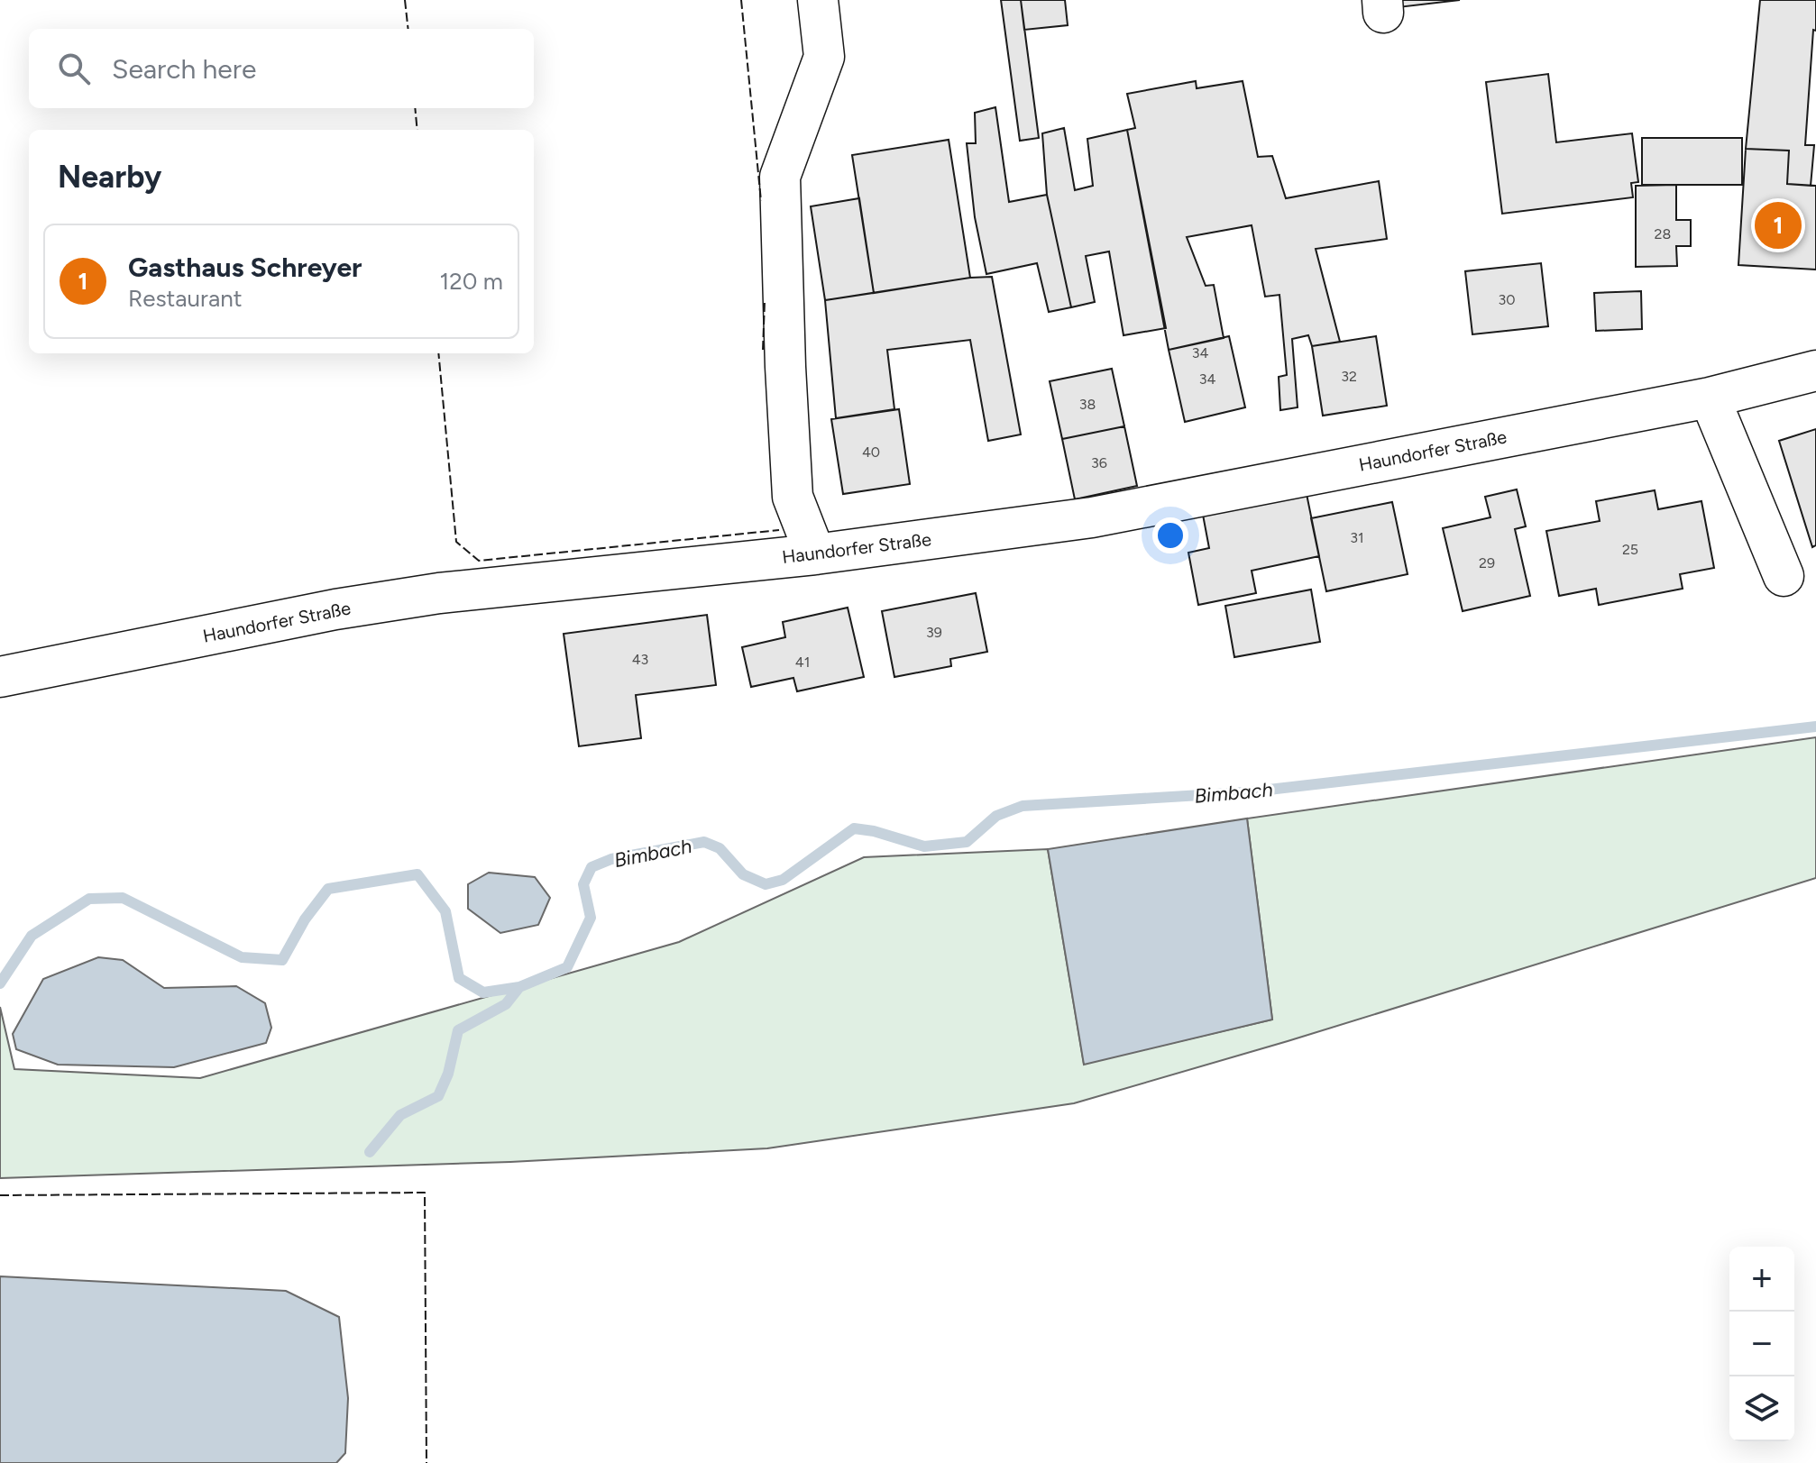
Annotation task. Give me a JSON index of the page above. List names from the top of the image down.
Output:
{
  "streets": {
    "street": ["Haundorfer Straße"]
  },
  "water": ["Bimbach"],
  "house_numbers": [
    "28",
    "30",
    "34",
    "32",
    "34",
    "38",
    "40",
    "36",
    "31",
    "25",
    "29",
    "39",
    "43",
    "41"
  ],
  "page": {
    "search": "Search here",
    "heading": "Nearby",
    "pins": "1",
    "list": [
      {
        "mark": "1",
        "name": "Gasthaus Schreyer",
        "note": "Restaurant",
        "value": "120 m"
      }
    ],
    "map_buttons": ["+", "−"]
  }
}
